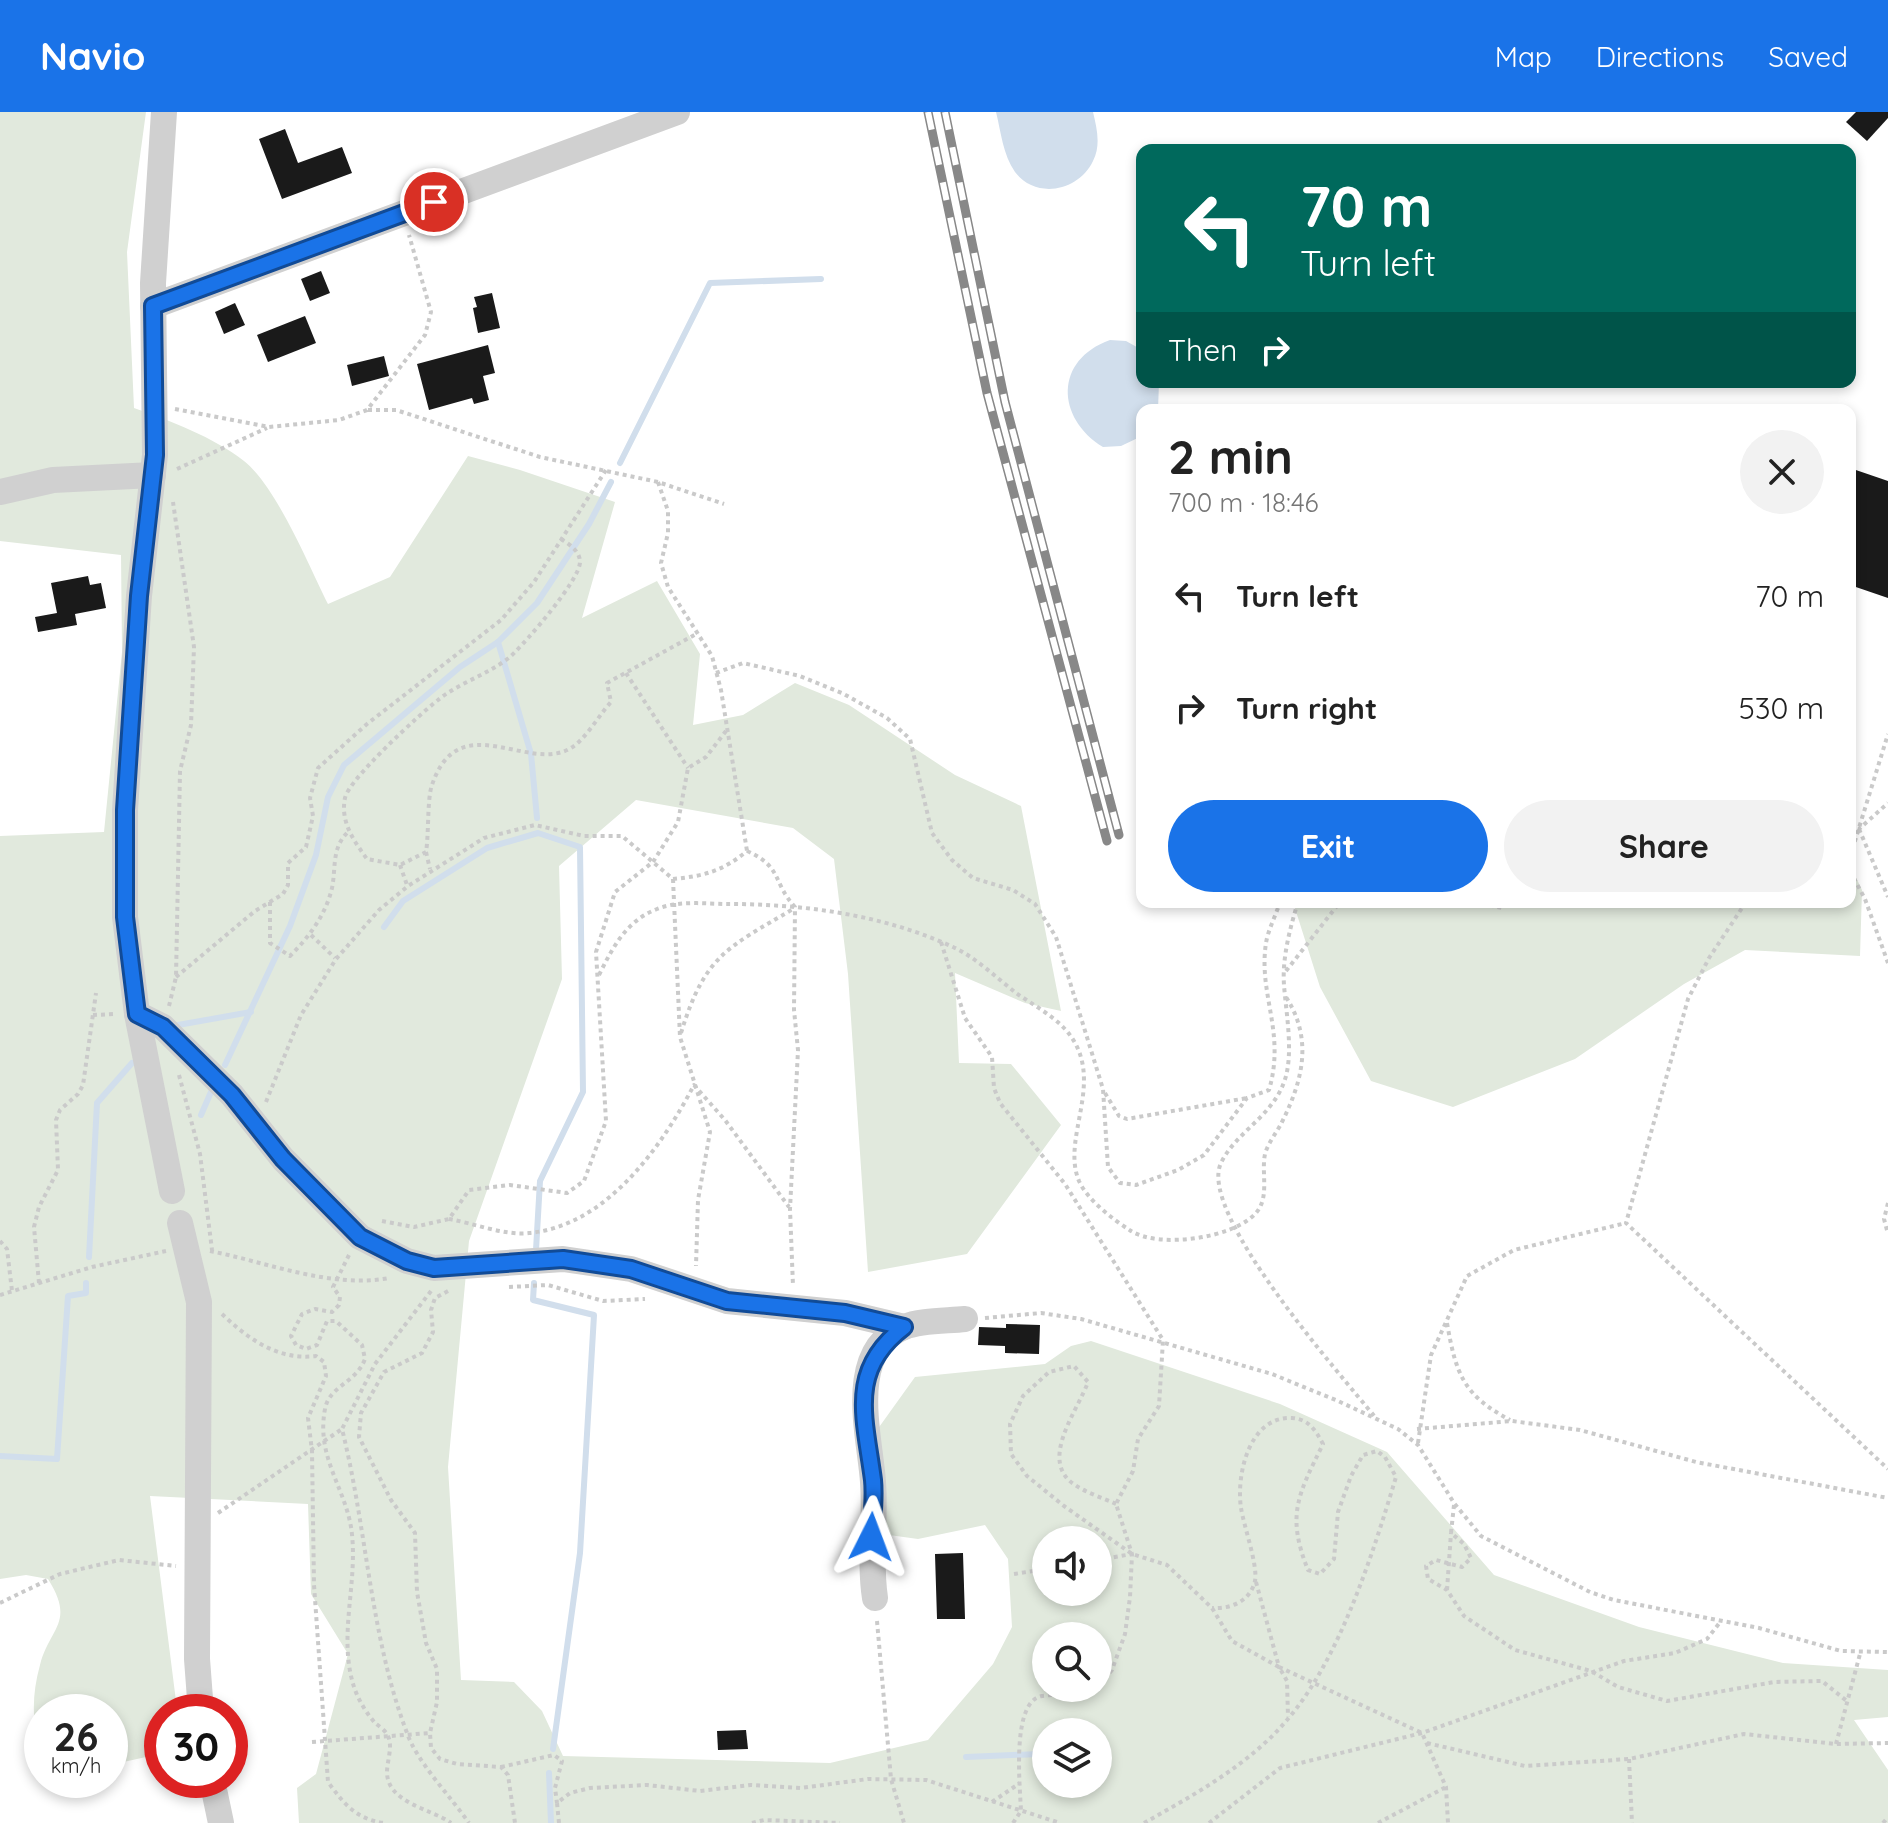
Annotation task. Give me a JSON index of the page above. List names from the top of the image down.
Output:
{
  "page": {
    "header": "Navio",
    "nav": ["Map", "Directions", "Saved"],
    "turn": ["70 m", "Turn left"],
    "then": "Then",
    "heading": ["2 min", "700 m · 18:46"],
    "list": [
      {
        "name": "Turn left",
        "value": "70 m"
      },
      {
        "name": "Turn right",
        "value": "530 m"
      }
    ],
    "buttons": ["Exit", "Share"],
    "speed": "26 km/h",
    "limit": "30"
  }
}
